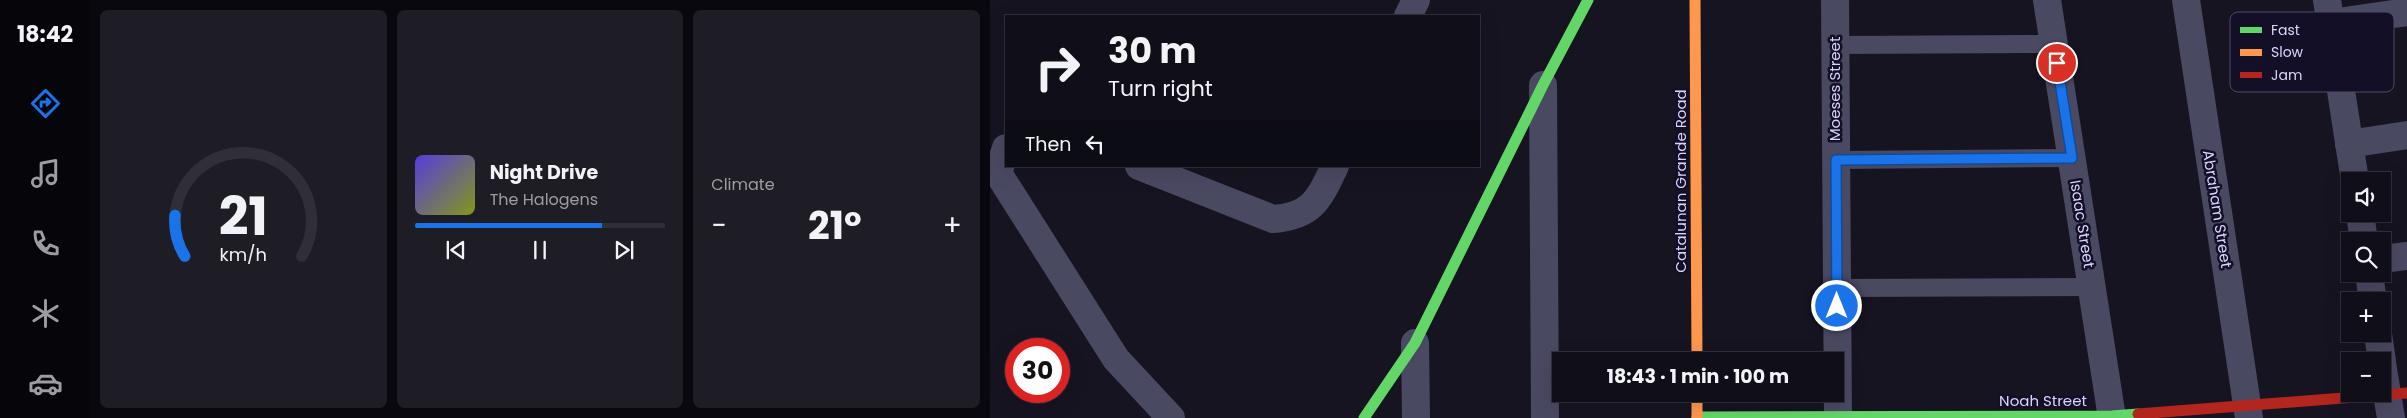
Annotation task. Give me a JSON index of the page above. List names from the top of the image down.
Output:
{
  "streets": {
    "street": [
      "Moeses Street",
      "Catalunan Grande Road",
      "Abraham Street",
      "Isaac Street",
      "Noah Street"
    ]
  },
  "crossings": [
    ["Moeses Street", "Noah Street"],
    ["Abraham Street", "Noah Street"],
    ["Isaac Street", "Noah Street"]
  ],
  "legend": ["Fast", "Slow", "Jam"],
  "page": {
    "tabs": "18:42",
    "tile": "Climate",
    "turn": ["30 m", "Turn right"],
    "then": "Then",
    "song": ["Night Drive", "The Halogens"],
    "map_buttons": ["+", "−"],
    "heat": ["−", "21°", "+"],
    "limit": "30",
    "trip": "18:43 · 1 min · 100 m",
    "gauge": ["21", "km/h"]
  }
}
